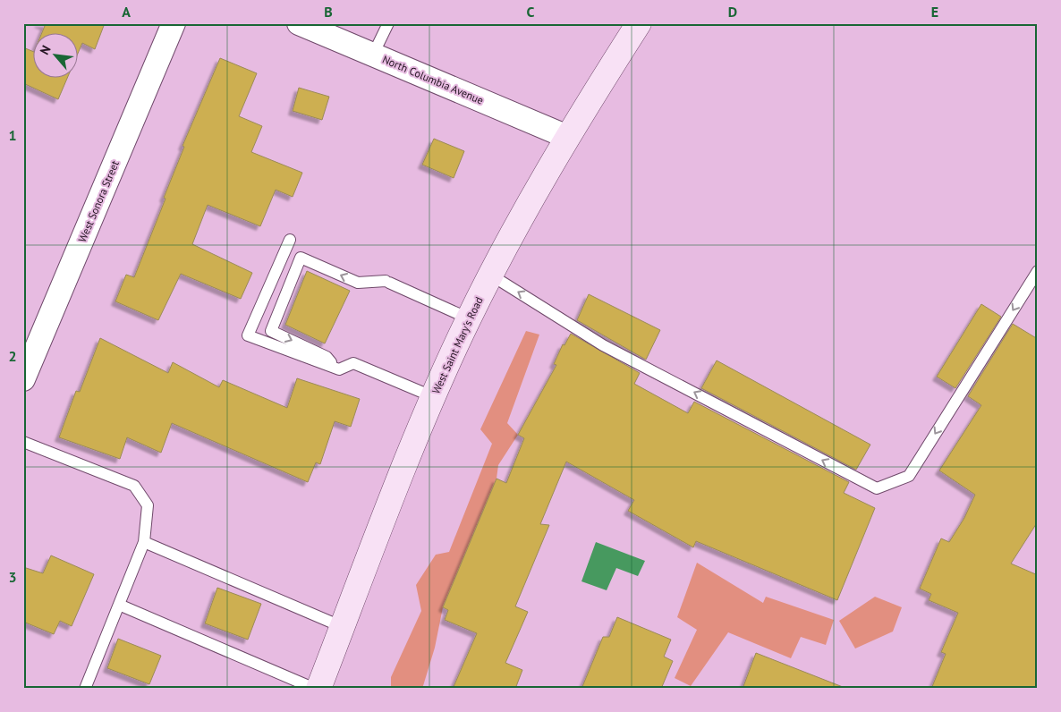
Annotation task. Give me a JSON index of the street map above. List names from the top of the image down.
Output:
{
  "streets": {
    "main road": ["West Saint Mary's Road"],
    "street": ["North Columbia Avenue", "West Sonora Street"]
  },
  "crossings": [
    ["North Columbia Avenue", "West Saint Mary's Road"]
  ],
  "north": "top left",
  "grid": {
    "columns": [
      "A",
      "B",
      "C",
      "D",
      "E"
    ],
    "rows": ["1", "2", "3"]
  }
}
